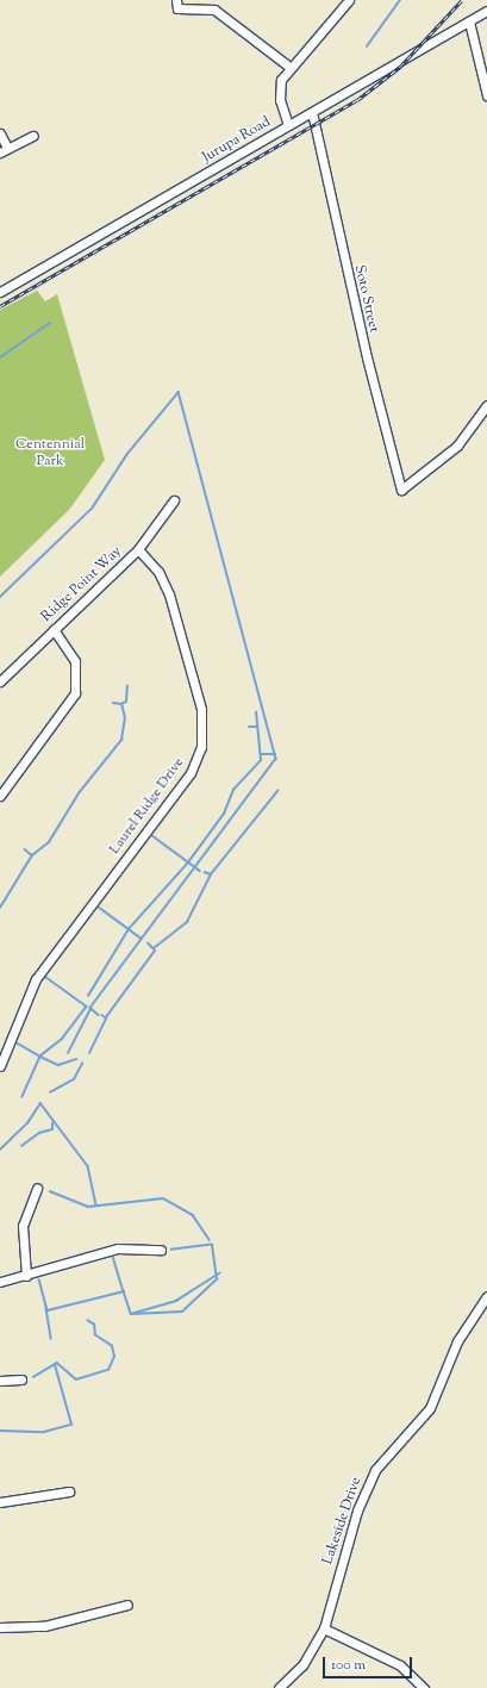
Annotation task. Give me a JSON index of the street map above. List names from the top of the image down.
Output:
{
  "streets": {
    "street": [
      "Jurupa Road",
      "Soto Street",
      "Ridge Point Way",
      "Laurel Ridge Drive",
      "Lakeside Drive"
    ]
  },
  "crossings": [
    ["Jurupa Road", "Soto Street"],
    ["Ridge Point Way", "Laurel Ridge Drive"]
  ],
  "parks": ["Centennial Park"],
  "scale_bar": "100 m"
}
